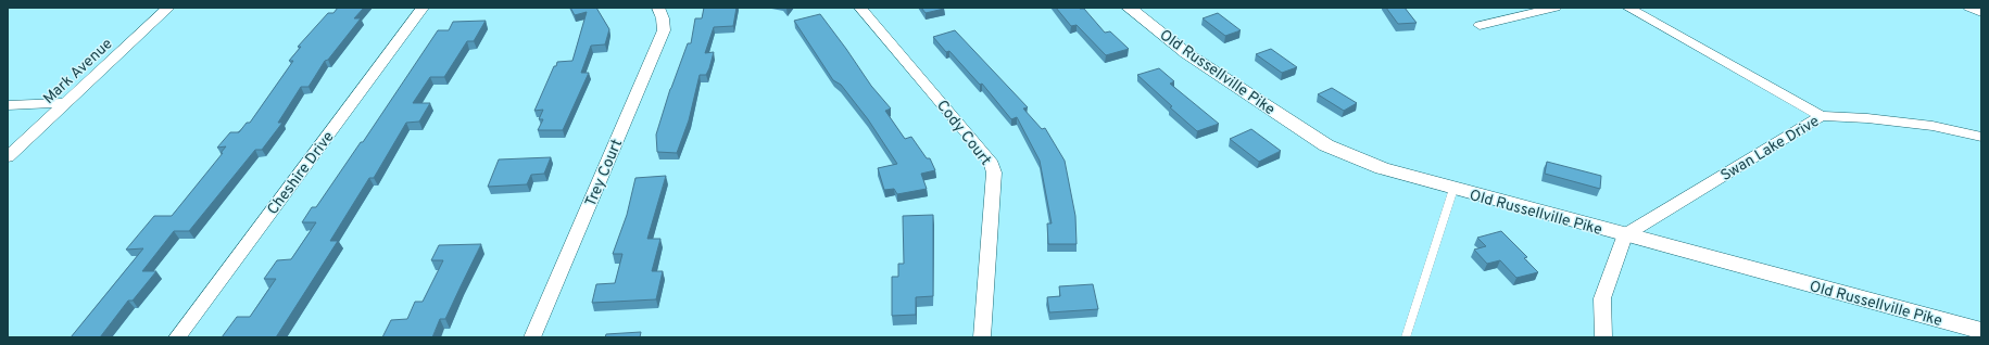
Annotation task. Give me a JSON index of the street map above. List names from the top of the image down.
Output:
{
  "streets": {
    "street": [
      "Mark Avenue",
      "Old Russellville Pike",
      "Cody Court",
      "Swan Lake Drive",
      "Cheshire Drive",
      "Trey Court"
    ]
  },
  "crossings": [
    ["Old Russellville Pike", "Swan Lake Drive"]
  ]
}
